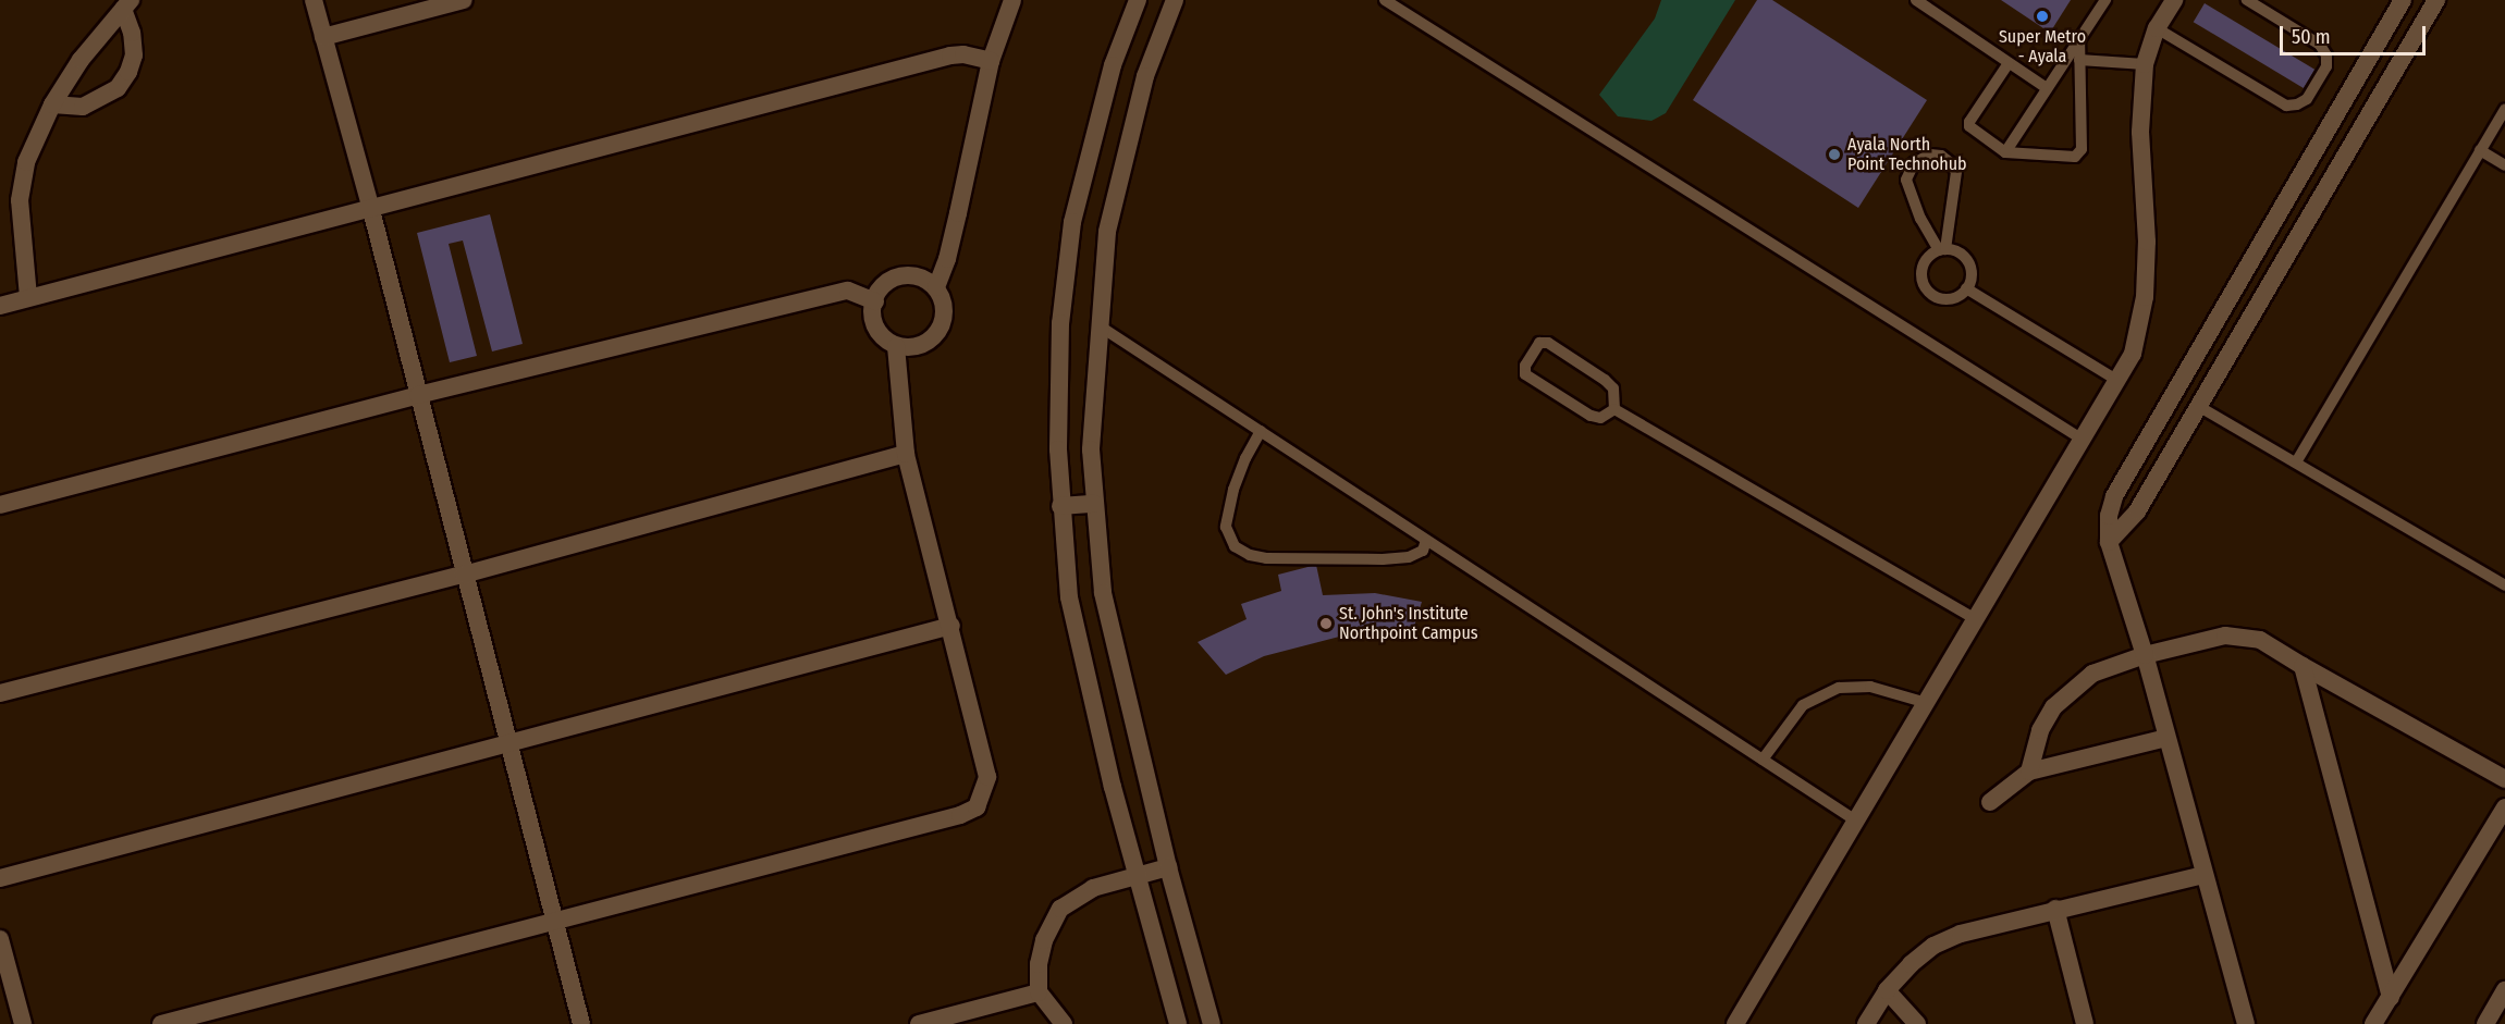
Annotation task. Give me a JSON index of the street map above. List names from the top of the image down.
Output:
{
  "places": ["Super Metro - Ayala", "Ayala North Point Technohub", "St. John's Institute Northpoint Campus"],
  "scale_bar": "50 m"
}
